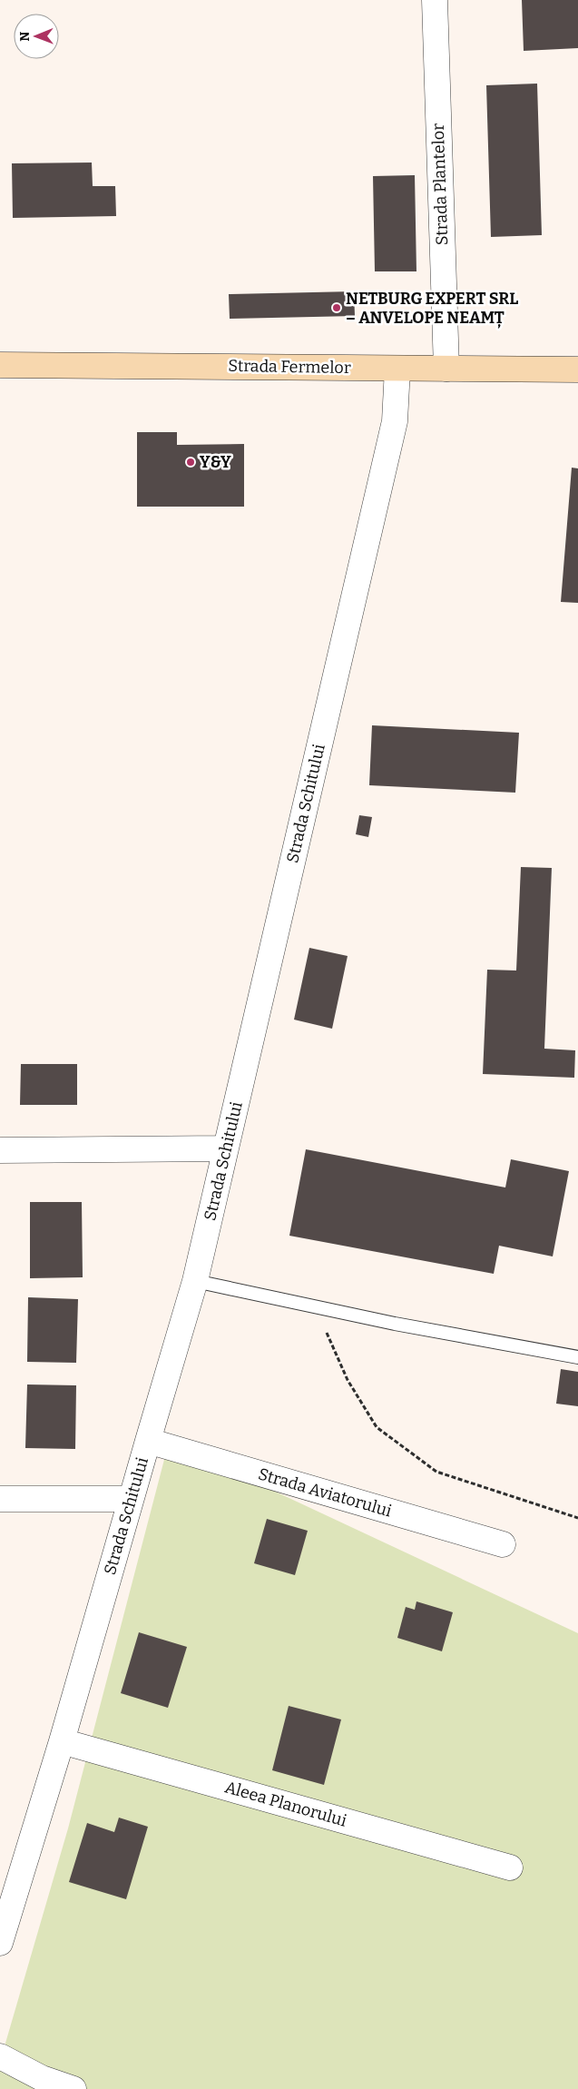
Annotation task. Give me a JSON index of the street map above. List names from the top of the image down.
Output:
{
  "streets": {
    "street": [
      "Strada Plantelor",
      "Strada Fermelor",
      "Strada Schitului",
      "Strada Aviatorului",
      "Aleea Planorului"
    ]
  },
  "crossings": [
    ["Strada Plantelor", "Strada Fermelor"],
    ["Strada Fermelor", "Strada Schitului"],
    ["Strada Schitului", "Strada Aviatorului"],
    ["Strada Schitului", "Aleea Planorului"]
  ],
  "places": ["NETBURG EXPERT SRL – ANVELOPE NEAMȚ", "Y&Y"],
  "north": "left"
}
